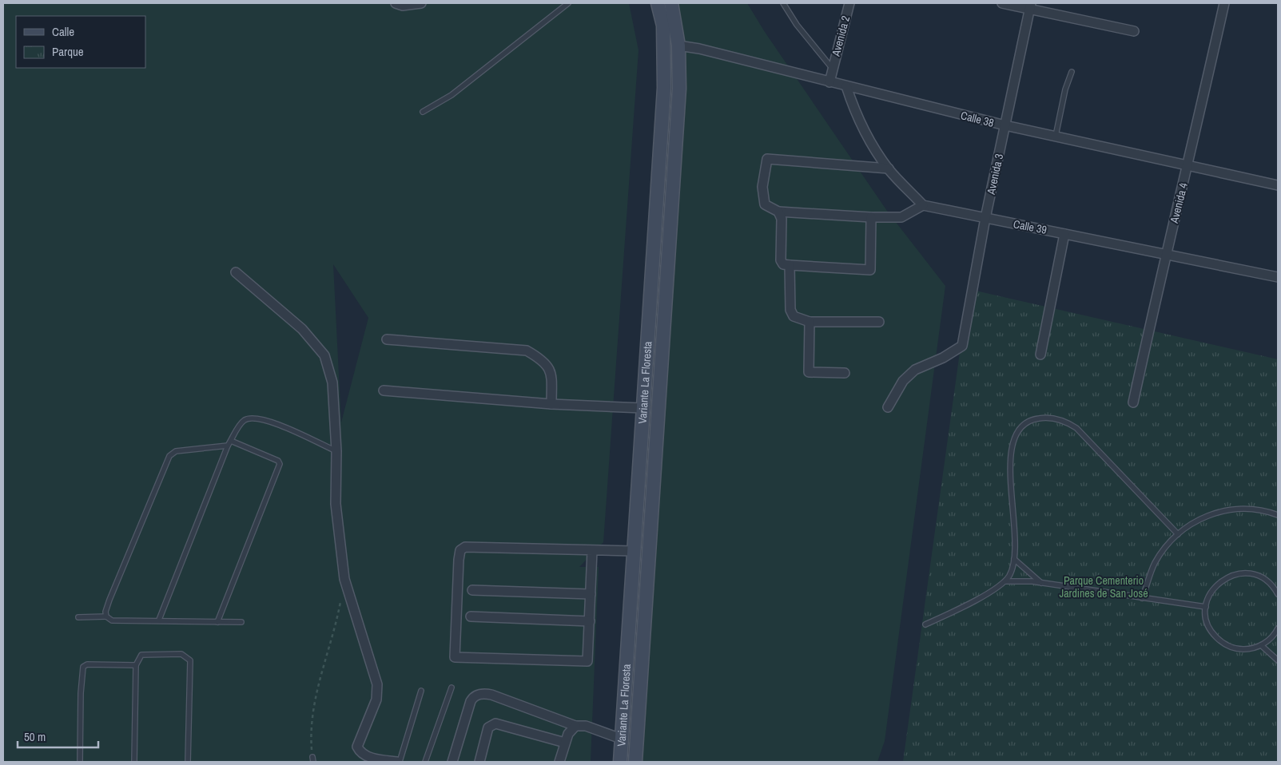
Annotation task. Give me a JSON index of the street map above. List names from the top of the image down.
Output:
{
  "streets": {
    "main road": ["Variante La Floresta"],
    "street": [
      "Avenida 2",
      "Calle 38",
      "Avenida 3",
      "Avenida 4",
      "Calle 39"
    ]
  },
  "crossings": [
    ["Calle 38", "Avenida 3"],
    ["Calle 38", "Avenida 4"],
    ["Calle 38", "Variante La Floresta"],
    ["Avenida 3", "Calle 39"],
    ["Avenida 4", "Calle 39"]
  ],
  "parks": ["Parque Cementerio Jardines de San José"],
  "legend": ["Calle", "Parque"],
  "scale_bar": "50 m"
}
